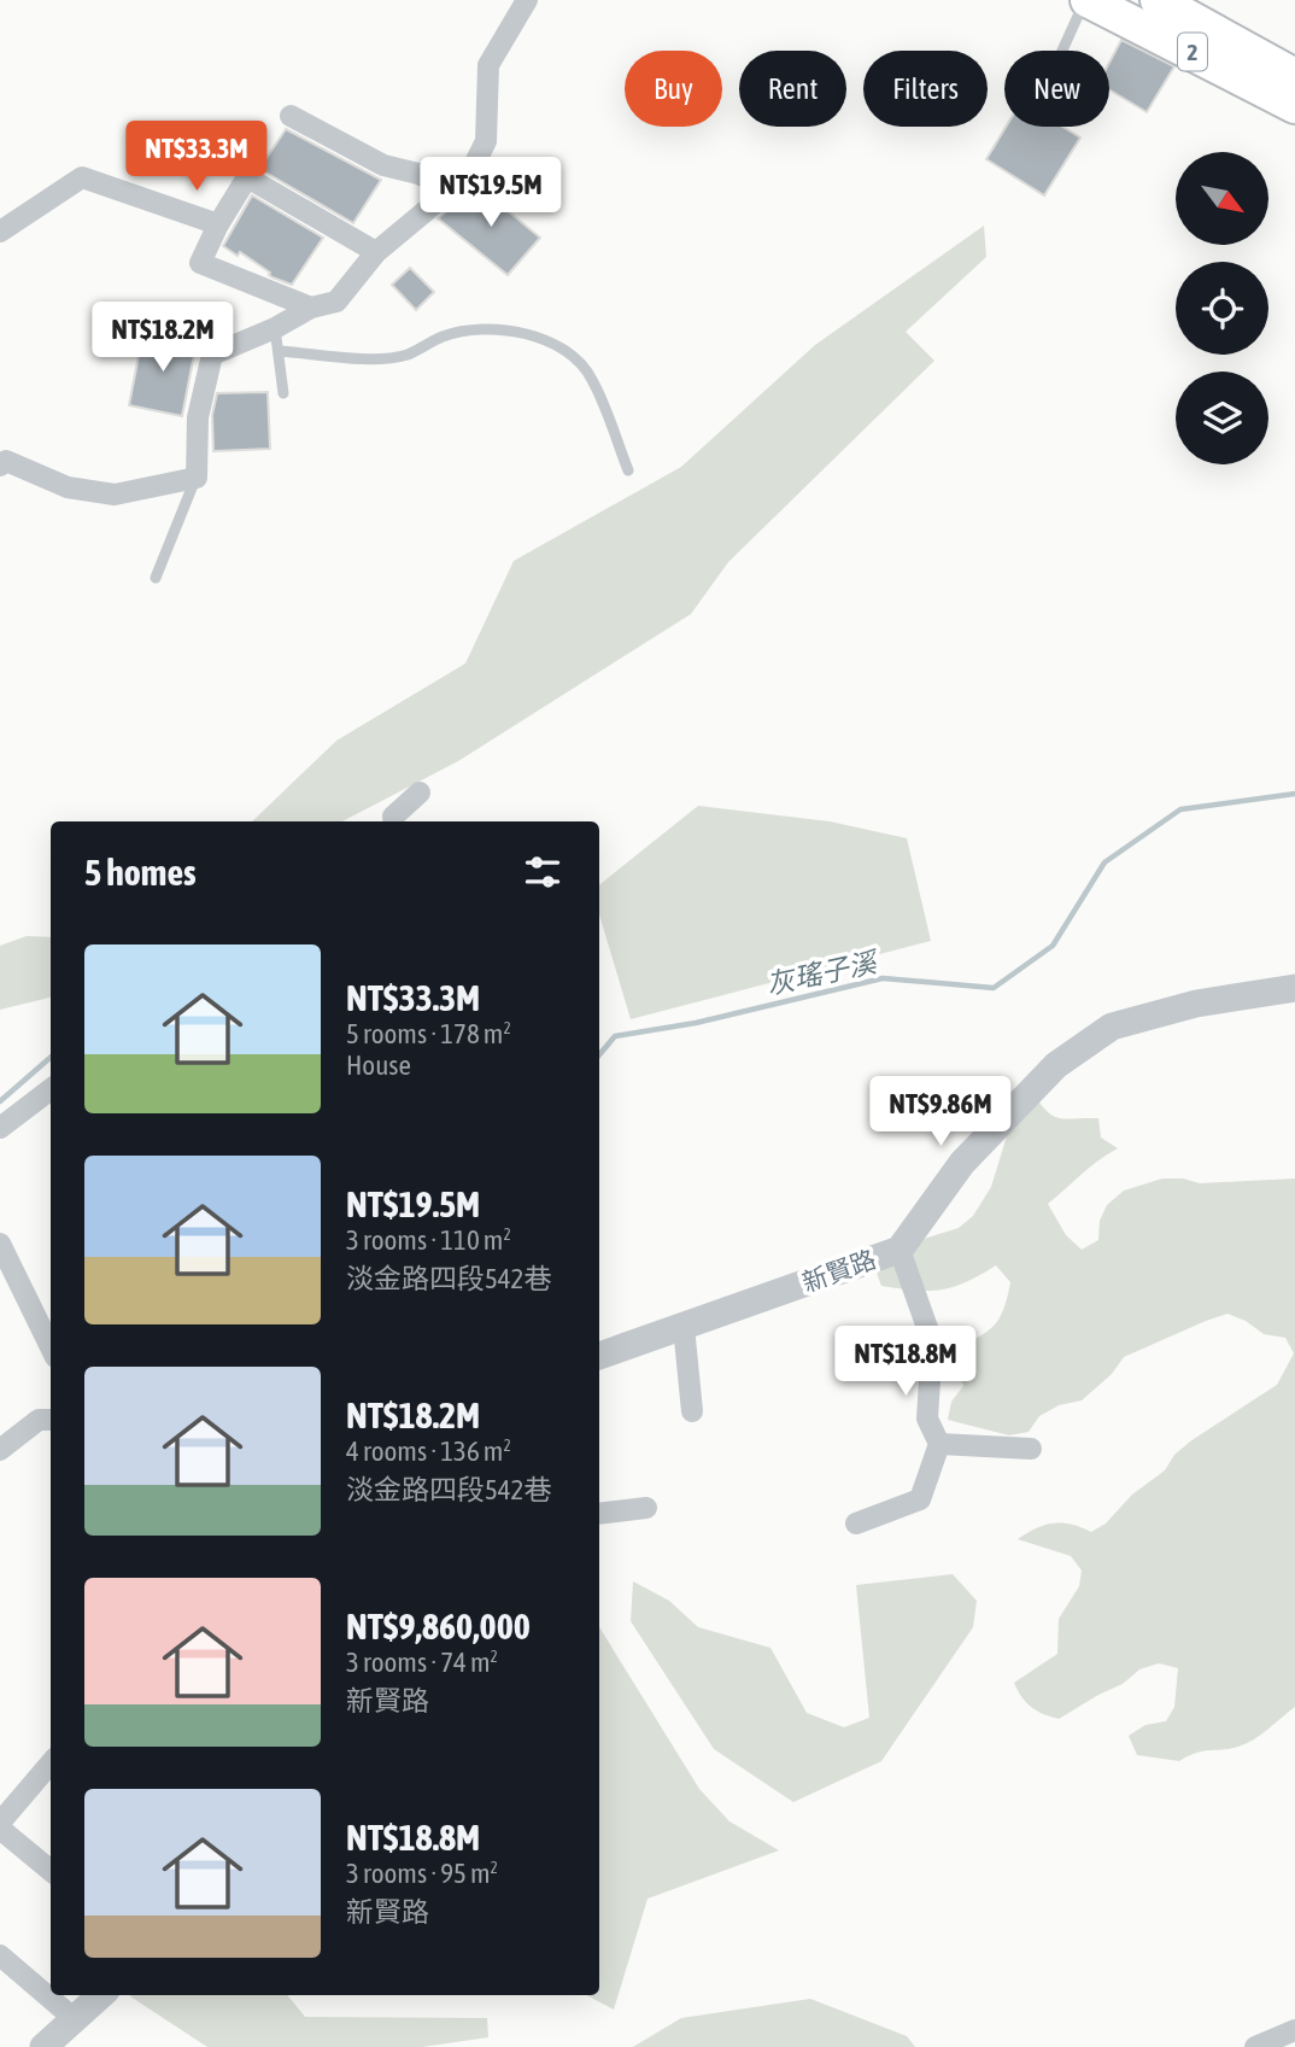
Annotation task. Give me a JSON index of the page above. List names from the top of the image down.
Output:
{
  "streets": {
    "main road": ["2"],
    "street": ["新賢路"]
  },
  "water": ["灰瑤子溪"],
  "north": "bottom right",
  "page": {
    "chip": [
      "Buy",
      "Rent",
      "Filters",
      "New"
    ],
    "price": [
      "NT$33.3M",
      "NT$19.5M",
      "NT$18.2M",
      "NT$9.86M",
      "NT$18.8M"
    ],
    "heading": "5 homes",
    "list": [
      {
        "name": "NT$33.3M",
        "note": "5 rooms · 178 m² · House"
      },
      {
        "name": "NT$19.5M",
        "note": "3 rooms · 110 m² · 淡金路四段542巷"
      },
      {
        "name": "NT$18.2M",
        "note": "4 rooms · 136 m² · 淡金路四段542巷"
      },
      {
        "name": "NT$9,860,000",
        "note": "3 rooms · 74 m² · 新賢路"
      },
      {
        "name": "NT$18.8M",
        "note": "3 rooms · 95 m² · 新賢路"
      }
    ]
  }
}
